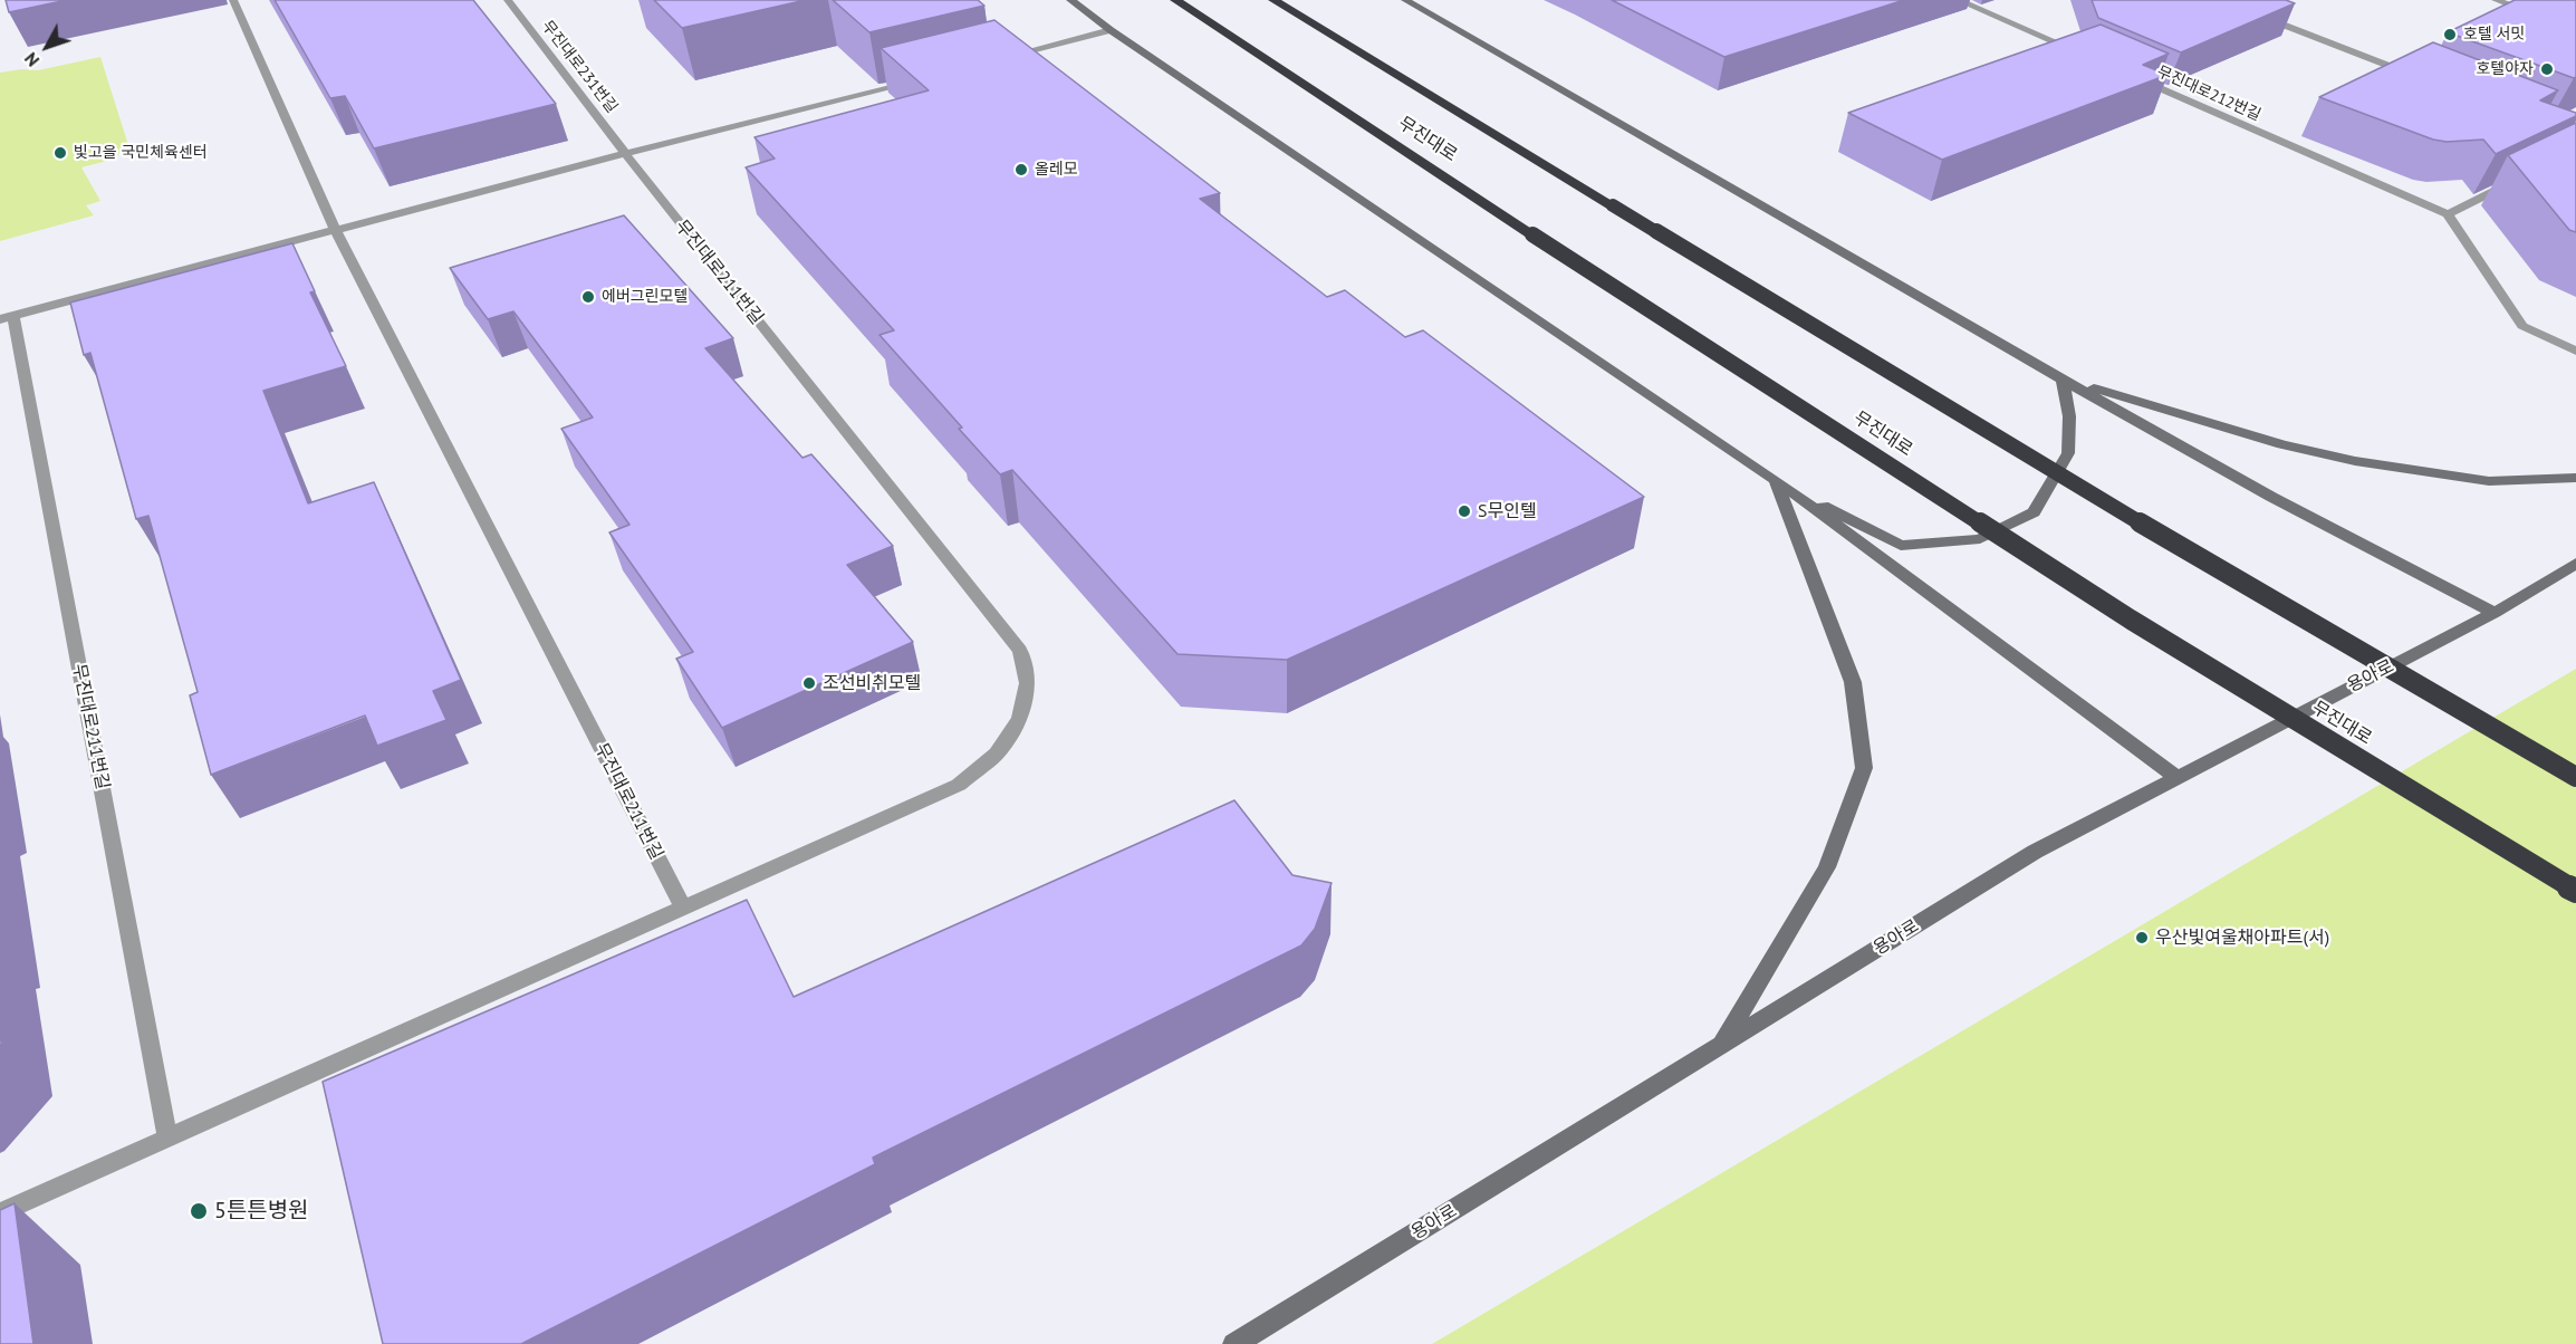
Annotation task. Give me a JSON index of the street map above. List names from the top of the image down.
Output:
{
  "streets": {
    "highway": ["무진대로"],
    "street": [
      "무진대로231번길",
      "무진대로212번길",
      "무진대로211번길",
      "용아로"
    ]
  },
  "crossings": [
    ["무진대로231번길", "무진대로211번길"]
  ],
  "places": [
    "호텔 서밋",
    "호텔야자",
    "빛고을 국민체육센터",
    "올레모",
    "에버그린모텔",
    "S무인텔",
    "조선비취모텔",
    "우산빛여울채아파트(서)",
    "5튼튼병원"
  ],
  "north": "bottom left"
}
